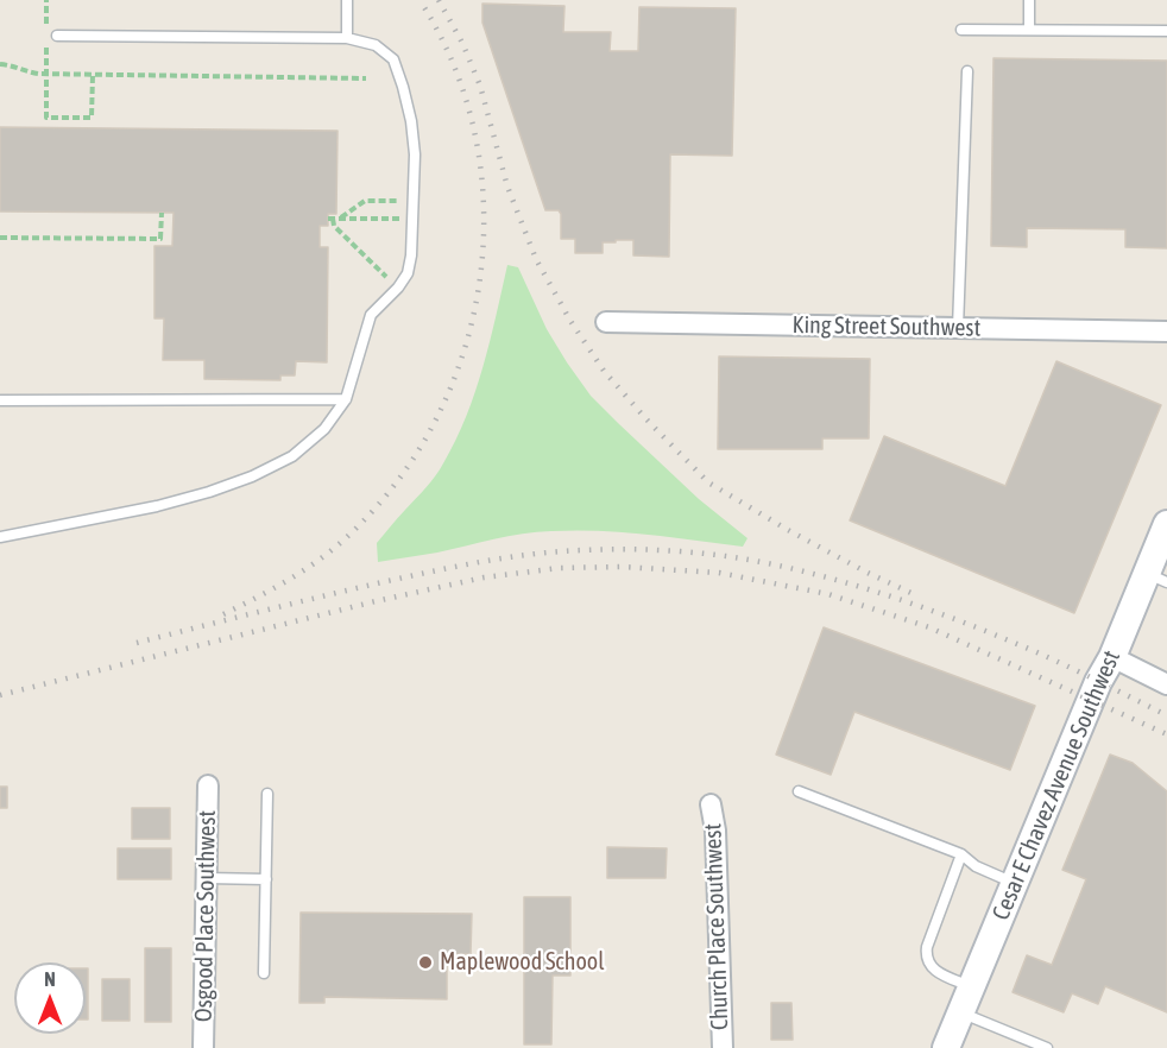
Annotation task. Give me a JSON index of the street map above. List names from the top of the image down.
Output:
{
  "streets": {
    "main road": ["Cesar E Chavez Avenue Southwest"],
    "street": ["King Street Southwest", "Osgood Place Southwest", "Church Place Southwest"]
  },
  "places": ["Maplewood School"],
  "north": "top"
}
